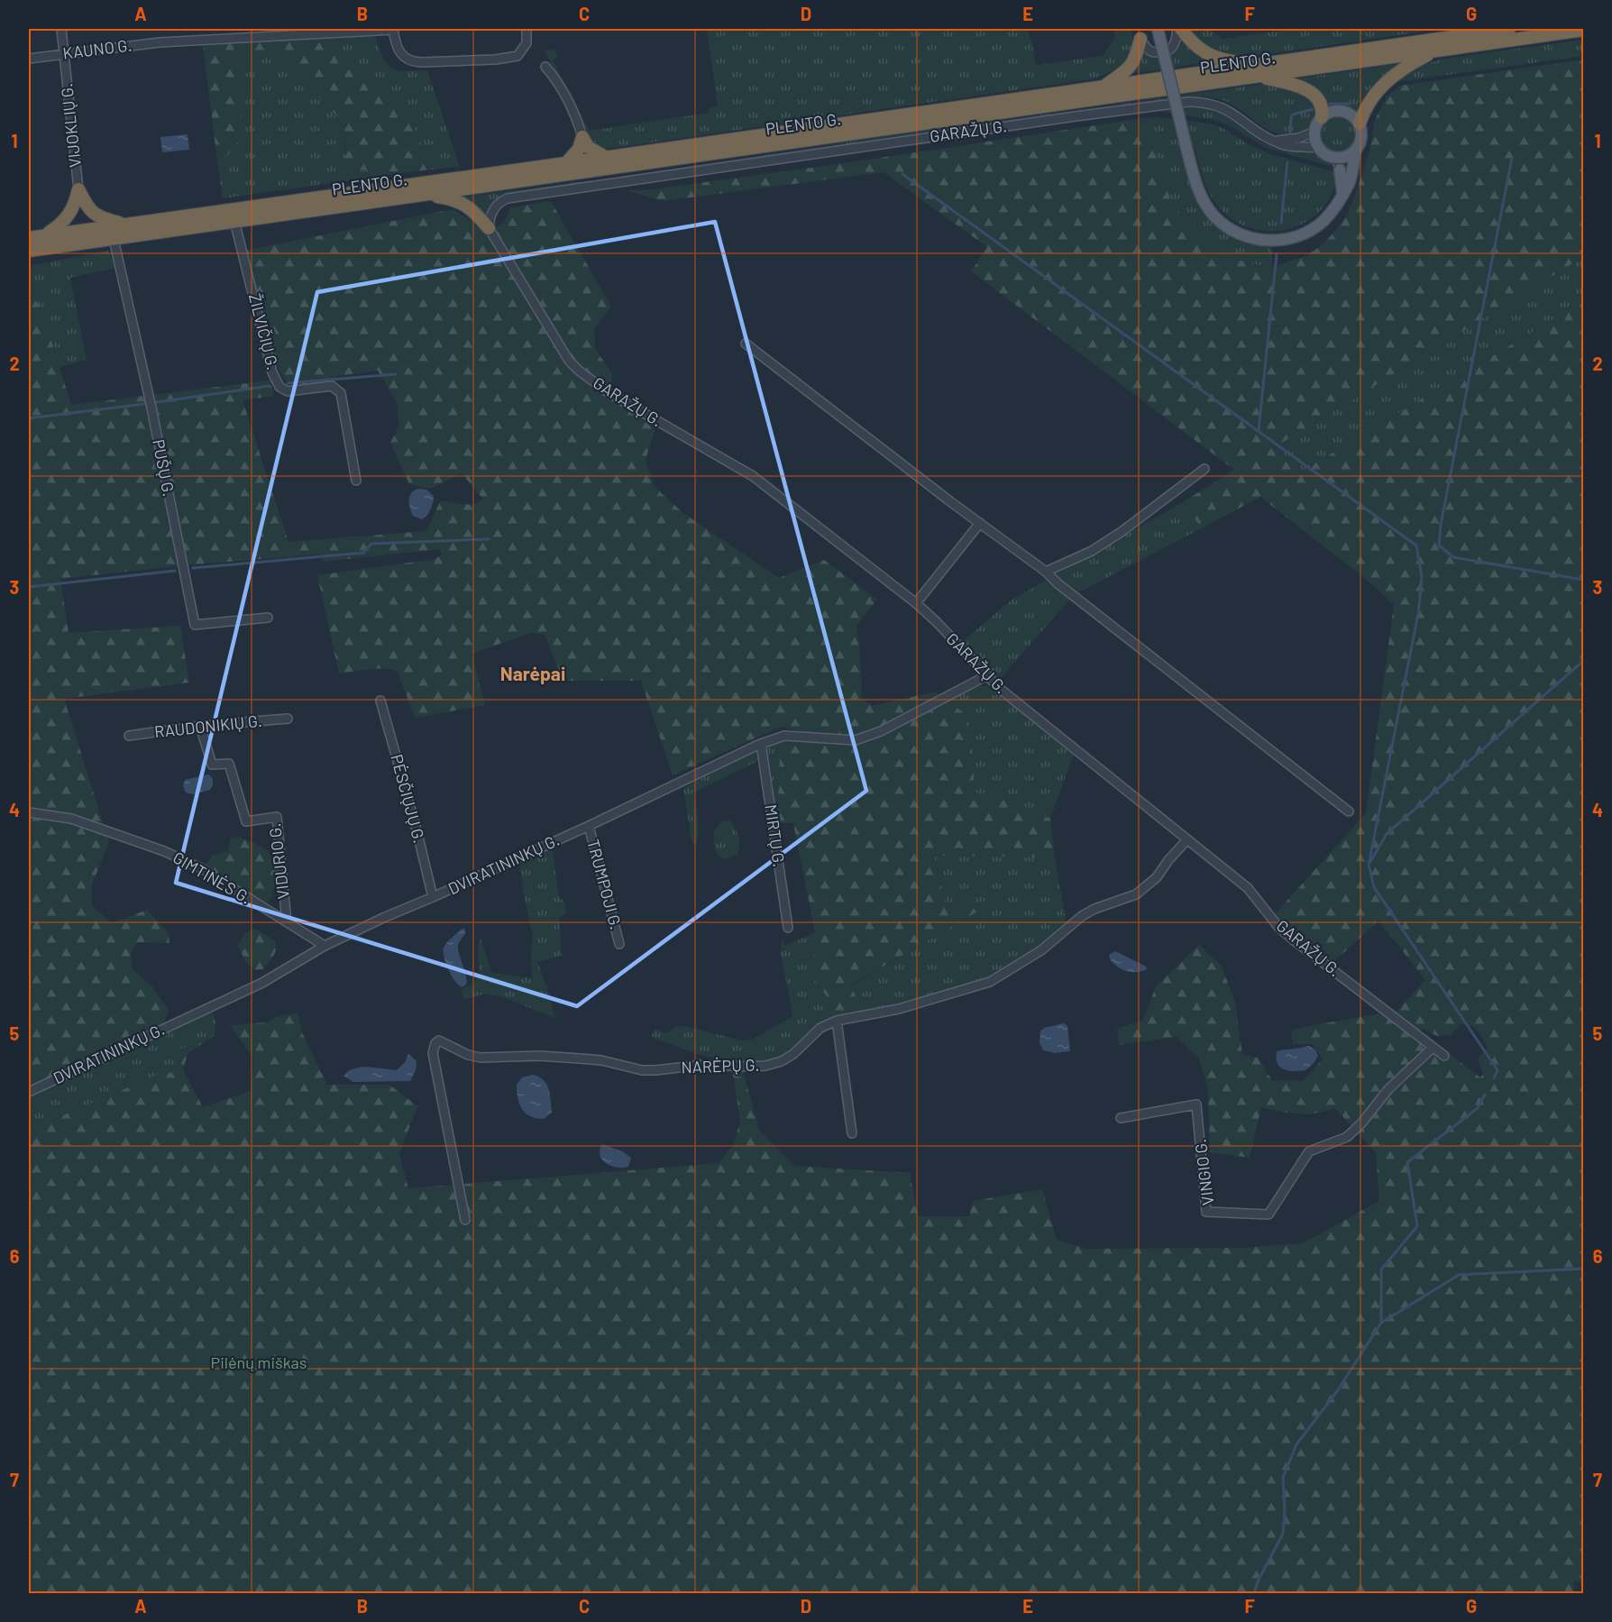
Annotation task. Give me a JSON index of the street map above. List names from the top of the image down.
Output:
{
  "streets": {
    "highway": ["PLENTO G."],
    "street": [
      "KAUNO G.",
      "VIJOKLIŲ G.",
      "GARAŽŲ G.",
      "ŽILVIČIŲ G.",
      "PUŠŲ G.",
      "RAUDONIKIŲ G.",
      "PĖSČIŲJŲ G.",
      "MIRTŲ G.",
      "VIDURIO G.",
      "DVIRATININKŲ G.",
      "GIMTINĖS G.",
      "TRUMPOJI G.",
      "NARĖPŲ G.",
      "VINGIO G."
    ]
  },
  "crossings": [
    ["KAUNO G.", "VIJOKLIŲ G."],
    ["PLENTO G.", "ŽILVIČIŲ G."],
    ["PLENTO G.", "PUŠŲ G."],
    ["GARAŽŲ G.", "DVIRATININKŲ G."],
    ["GARAŽŲ G.", "NARĖPŲ G."],
    ["GARAŽŲ G.", "VINGIO G."],
    ["RAUDONIKIŲ G.", "VIDURIO G."],
    ["PĖSČIŲJŲ G.", "DVIRATININKŲ G."],
    ["MIRTŲ G.", "DVIRATININKŲ G."],
    ["VIDURIO G.", "GIMTINĖS G."],
    ["DVIRATININKŲ G.", "GIMTINĖS G."],
    ["DVIRATININKŲ G.", "TRUMPOJI G."]
  ],
  "districts": ["Narėpai"],
  "parks": ["Pilėnų miškas"],
  "grid": {
    "columns": [
      "A",
      "B",
      "C",
      "D",
      "E",
      "F",
      "G"
    ],
    "rows": [
      "1",
      "2",
      "3",
      "4",
      "5",
      "6",
      "7"
    ]
  }
}
